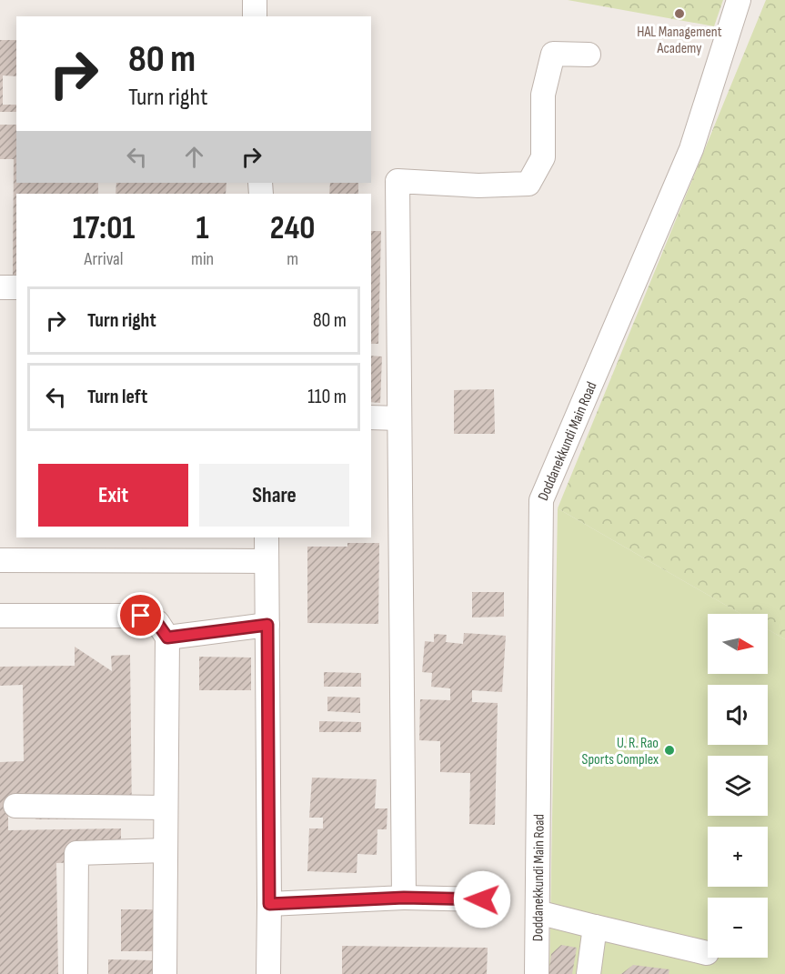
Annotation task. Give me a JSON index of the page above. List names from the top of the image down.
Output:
{
  "streets": {
    "street": ["Doddanekkundi Main Road"]
  },
  "places": ["HAL Management Academy", "U. R. Rao Sports Complex"],
  "north": "right",
  "page": {
    "turn": ["80 m", "Turn right"],
    "eta": [
      "17:01",
      "Arrival",
      "1",
      "min",
      "240",
      "m"
    ],
    "list": [
      {
        "name": "Turn right",
        "value": "80 m"
      },
      {
        "name": "Turn left",
        "value": "110 m"
      }
    ],
    "buttons": ["Exit", "Share"],
    "map_buttons": ["+", "−"]
  }
}
